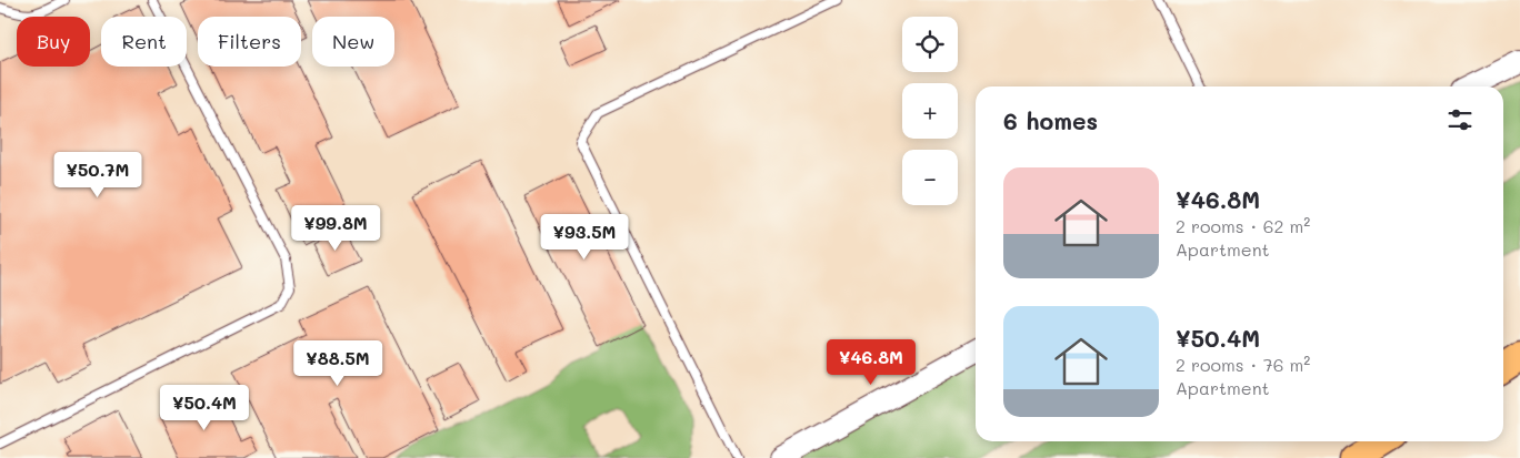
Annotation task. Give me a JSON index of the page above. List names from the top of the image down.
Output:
{
  "page": {
    "map_buttons": ["+", "−"],
    "chip": [
      "Buy",
      "Rent",
      "Filters",
      "New"
    ],
    "heading": "6 homes",
    "price": [
      "¥50.7M",
      "¥99.8M",
      "¥93.5M",
      "¥46.8M",
      "¥88.5M",
      "¥50.4M"
    ],
    "list": [
      {
        "name": "¥46.8M",
        "note": "2 rooms · 62 m² · Apartment"
      },
      {
        "name": "¥50.4M",
        "note": "2 rooms · 76 m² · Apartment"
      }
    ]
  }
}
